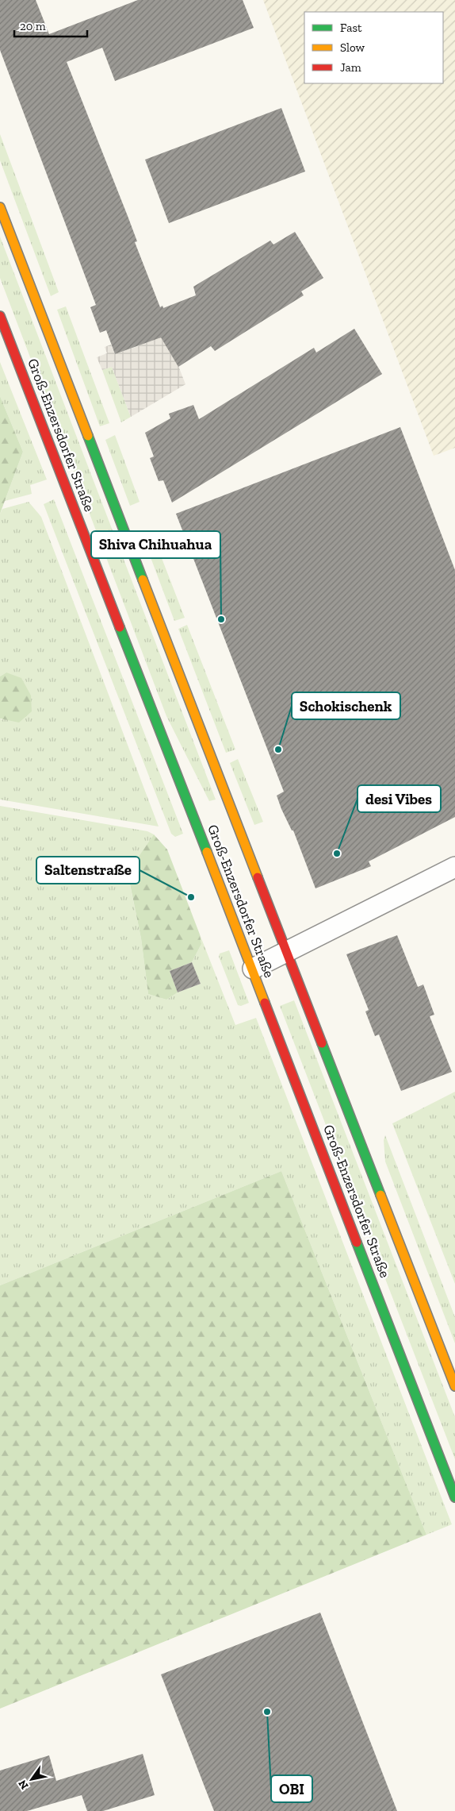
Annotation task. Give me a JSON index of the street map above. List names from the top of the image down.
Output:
{
  "streets": {
    "main road": ["Groß-Enzersdorfer Straße"]
  },
  "places": [
    "Shiva Chihuahua",
    "Schokischenk",
    "desi Vibes",
    "Saltenstraße",
    "OBI"
  ],
  "legend": ["Fast", "Slow", "Jam"],
  "scale_bar": "20 m",
  "north": "bottom left"
}
